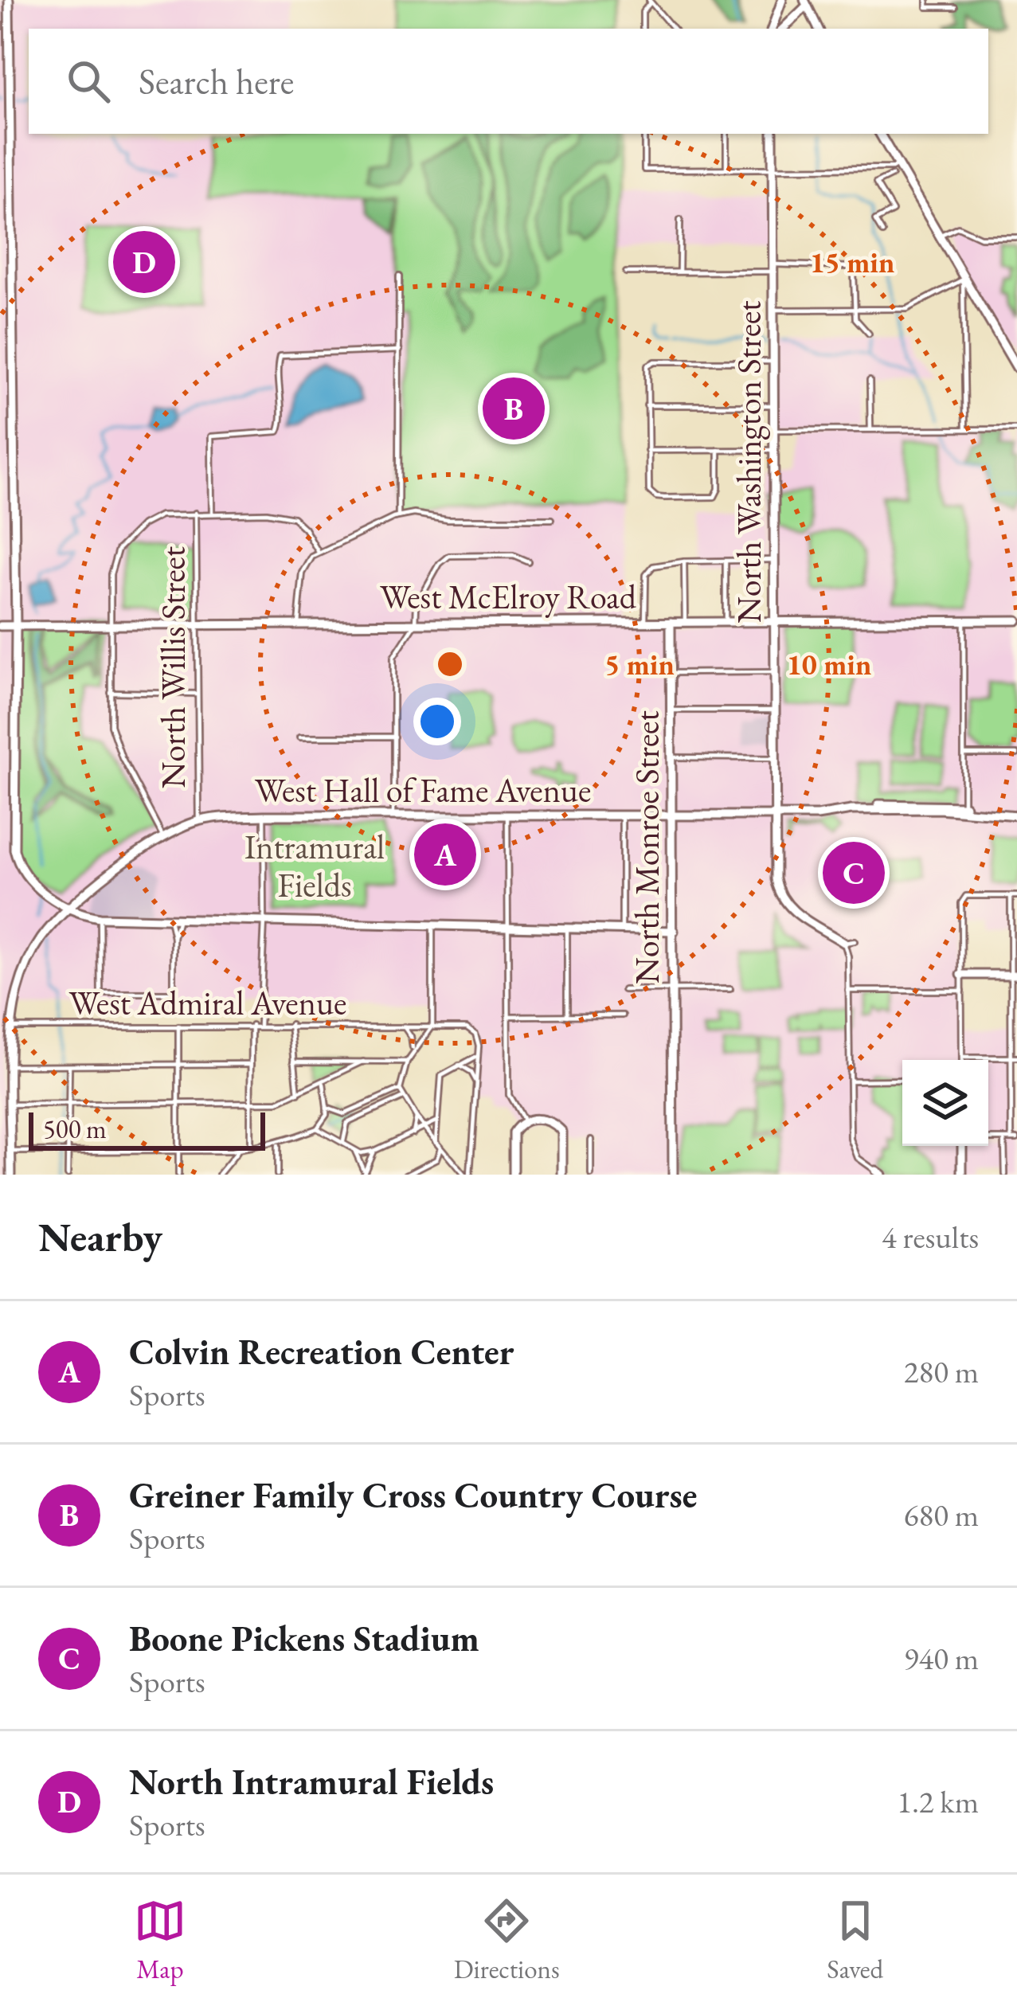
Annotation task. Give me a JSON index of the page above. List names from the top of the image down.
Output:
{
  "streets": {
    "main road": [
      "North Washington Street",
      "West McElroy Road",
      "West Hall of Fame Avenue",
      "North Monroe Street"
    ],
    "street": ["North Willis Street", "West Admiral Avenue"]
  },
  "crossings": [
    ["North Washington Street", "West McElroy Road"],
    ["North Washington Street", "West Hall of Fame Avenue"],
    ["West McElroy Road", "North Willis Street"],
    ["West McElroy Road", "North Monroe Street"],
    ["North Willis Street", "West Hall of Fame Avenue"],
    ["West Hall of Fame Avenue", "North Monroe Street"],
    ["West Hall of Fame Avenue", "West Admiral Avenue"]
  ],
  "parks": ["Intramural Fields"],
  "scale_bar": "500 m",
  "page": {
    "search": "Search here",
    "pins": [
      "D",
      "B",
      "A",
      "C"
    ],
    "scale": "500 m",
    "heading": ["Nearby", "4 results"],
    "list": [
      {
        "mark": "A",
        "name": "Colvin Recreation Center",
        "note": "Sports",
        "value": "280 m"
      },
      {
        "mark": "B",
        "name": "Greiner Family Cross Country Course",
        "note": "Sports",
        "value": "680 m"
      },
      {
        "mark": "C",
        "name": "Boone Pickens Stadium",
        "note": "Sports",
        "value": "940 m"
      },
      {
        "mark": "D",
        "name": "North Intramural Fields",
        "note": "Sports",
        "value": "1.2 km"
      }
    ],
    "nav": ["Map", "Directions", "Saved"]
  },
  "rings": ["15 min", "5 min", "10 min"]
}
